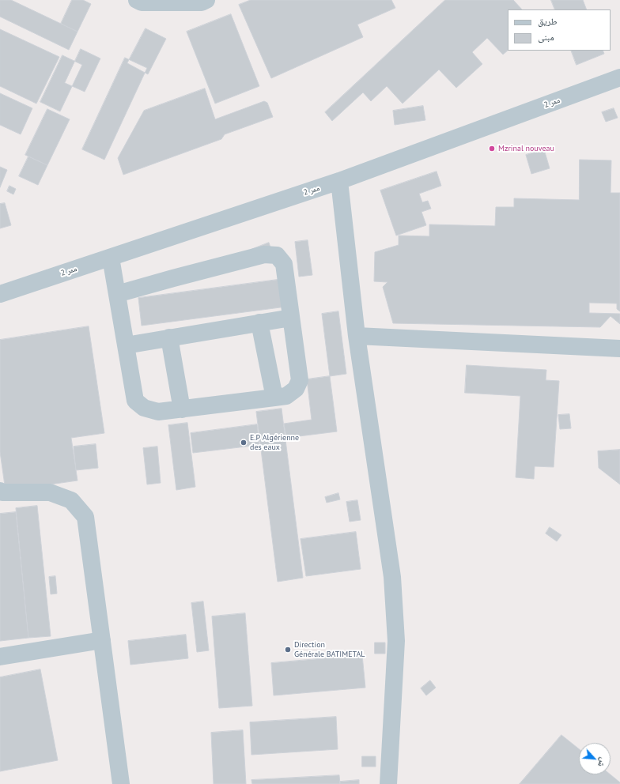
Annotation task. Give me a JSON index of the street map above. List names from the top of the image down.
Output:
{
  "streets": {
    "lane": ["ممر 2"]
  },
  "places": ["Mzrinal nouveau", "E.P Algérienne des eaux", "Direction Générale BATIMETAL"],
  "legend": ["طريق", "مبنى"],
  "north": "bottom right"
}
